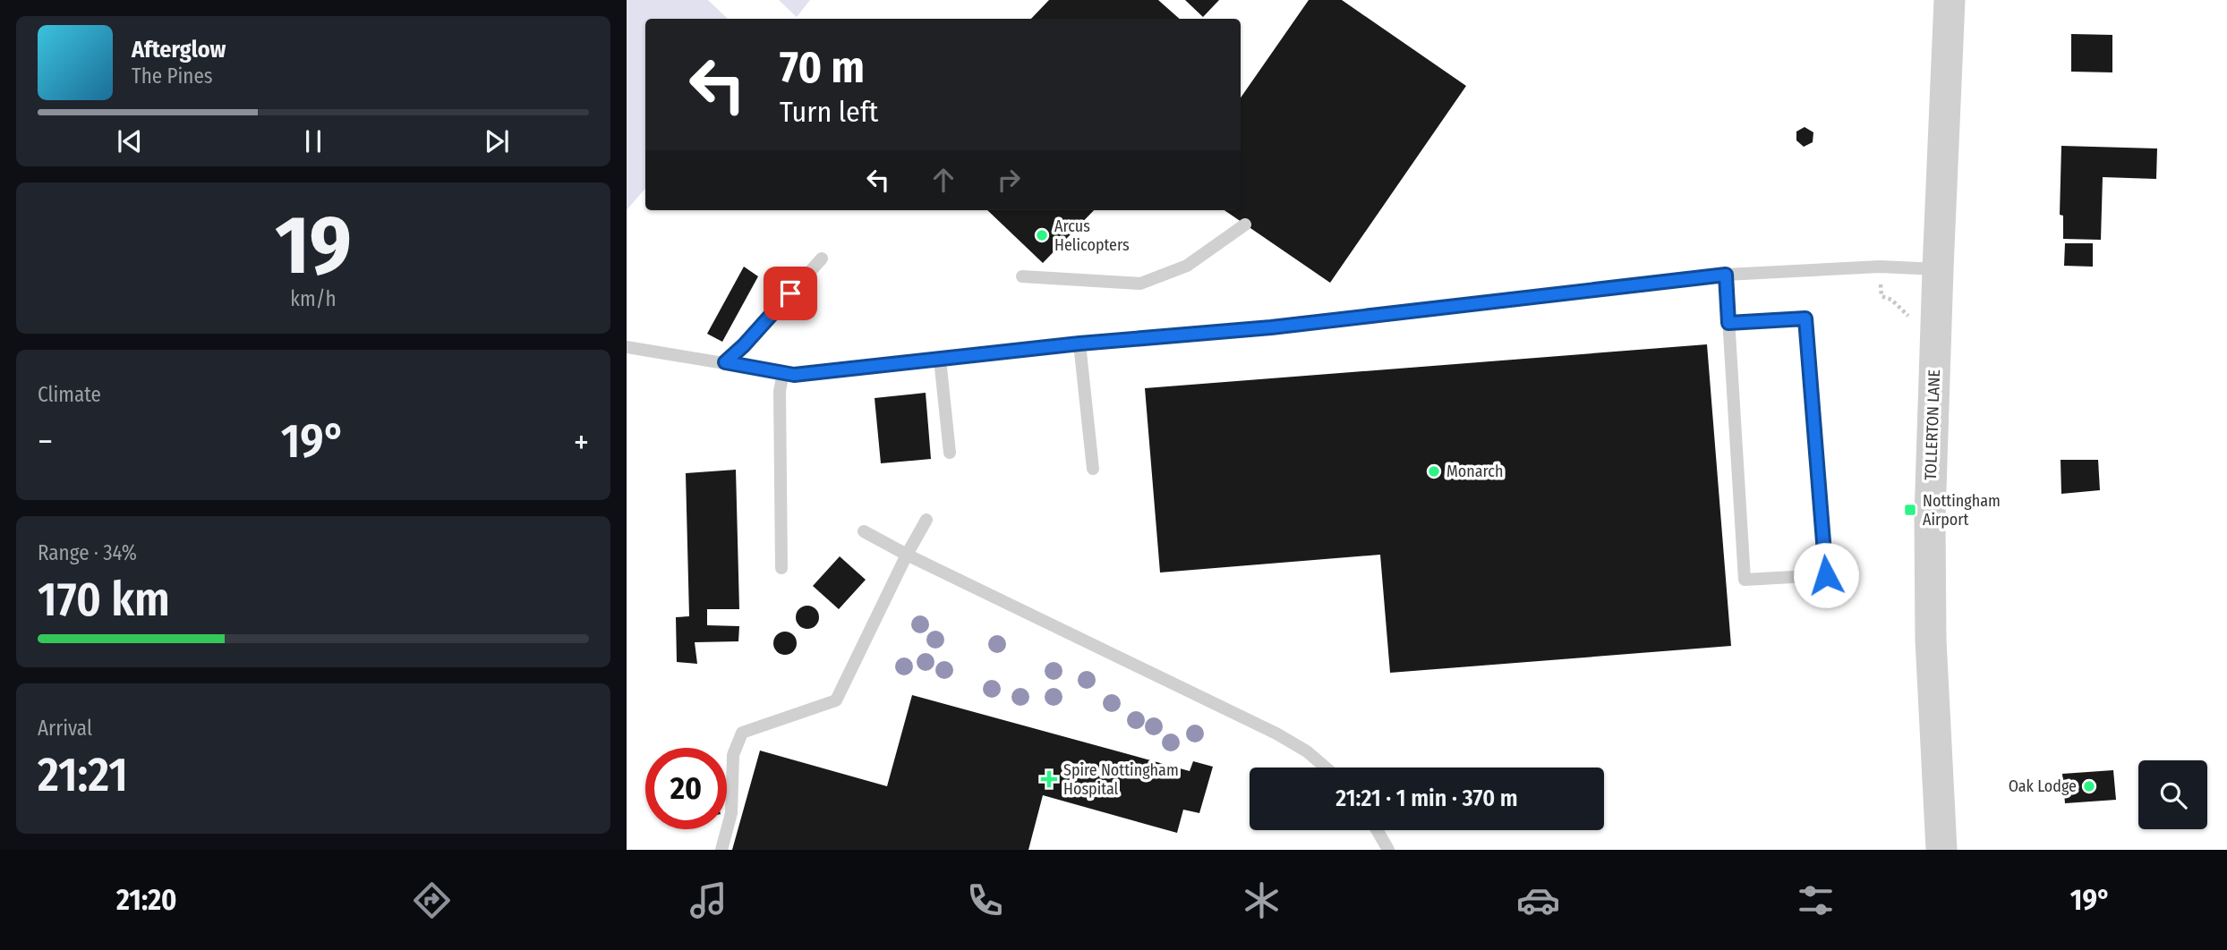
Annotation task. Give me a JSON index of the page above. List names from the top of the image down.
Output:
{
  "streets": {
    "street": ["TOLLERTON LANE"]
  },
  "places": {
    "other": ["Arcus Helicopters", "Monarch", "Oak Lodge"],
    "transit": ["Nottingham Airport"],
    "health": ["Spire Nottingham Hospital"]
  },
  "page": {
    "turn": ["70 m", "Turn left"],
    "song": ["Afterglow", "The Pines"],
    "tile": [
      ["19", "km/h"],
      "Climate",
      ["Range · 34%", "170 km"],
      ["Arrival", "21:21"]
    ],
    "heat": ["−", "19°", "+"],
    "limit": "20",
    "trip": "21:21 · 1 min · 370 m",
    "tabs": ["21:20", "19°"]
  }
}
